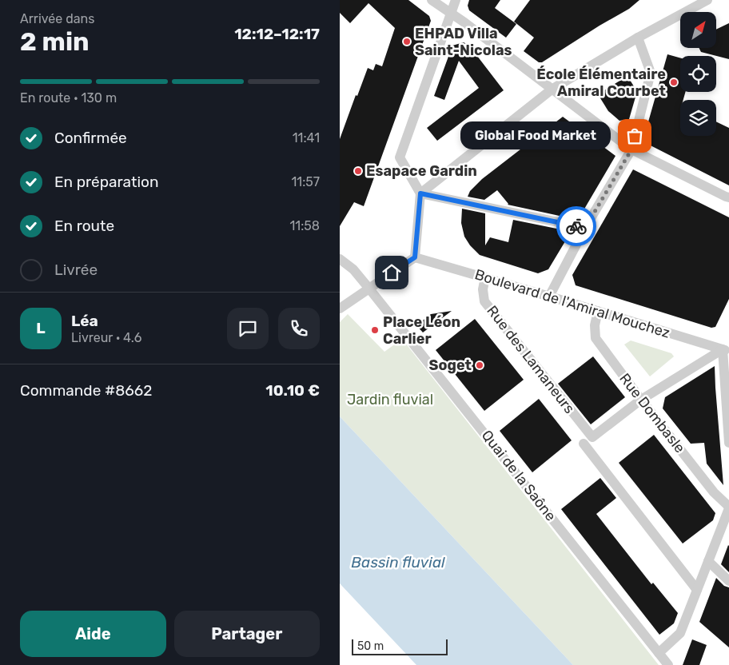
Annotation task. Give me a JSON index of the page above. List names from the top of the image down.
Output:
{
  "streets": {
    "street": [
      "Boulevard de l'Amiral Mouchez",
      "Rue des Lamaneurs",
      "Rue Dombasle",
      "Quai de la Saône"
    ]
  },
  "crossings": [
    ["Boulevard de l'Amiral Mouchez", "Rue des Lamaneurs"],
    ["Boulevard de l'Amiral Mouchez", "Rue Dombasle"],
    ["Rue des Lamaneurs", "Rue Dombasle"]
  ],
  "water": ["Bassin fluvial"],
  "parks": ["Jardin fluvial"],
  "places": [
    "EHPAD Villa Saint-Nicolas",
    "École Élémentaire Amiral Courbet",
    "Global Food Market",
    "Esapace Gardin",
    "Place Léon Carlier",
    "Soget"
  ],
  "scale_bar": "50 m",
  "north": "top right",
  "page": {
    "heading": ["2 min", "Arrivée dans", "12:12–12:17"],
    "panel": [
      "Léa",
      "Livreur · 4.6",
      "Commande #8662",
      "10.10 €"
    ],
    "bar": "En route · 130 m",
    "list": [
      ["Confirmée", "11:41"],
      ["En préparation", "11:57"],
      ["En route", "11:58"],
      "Livrée"
    ],
    "bubble": "Global Food Market",
    "round": "L",
    "buttons": ["Aide", "Partager"],
    "scale": "50 m"
  }
}
